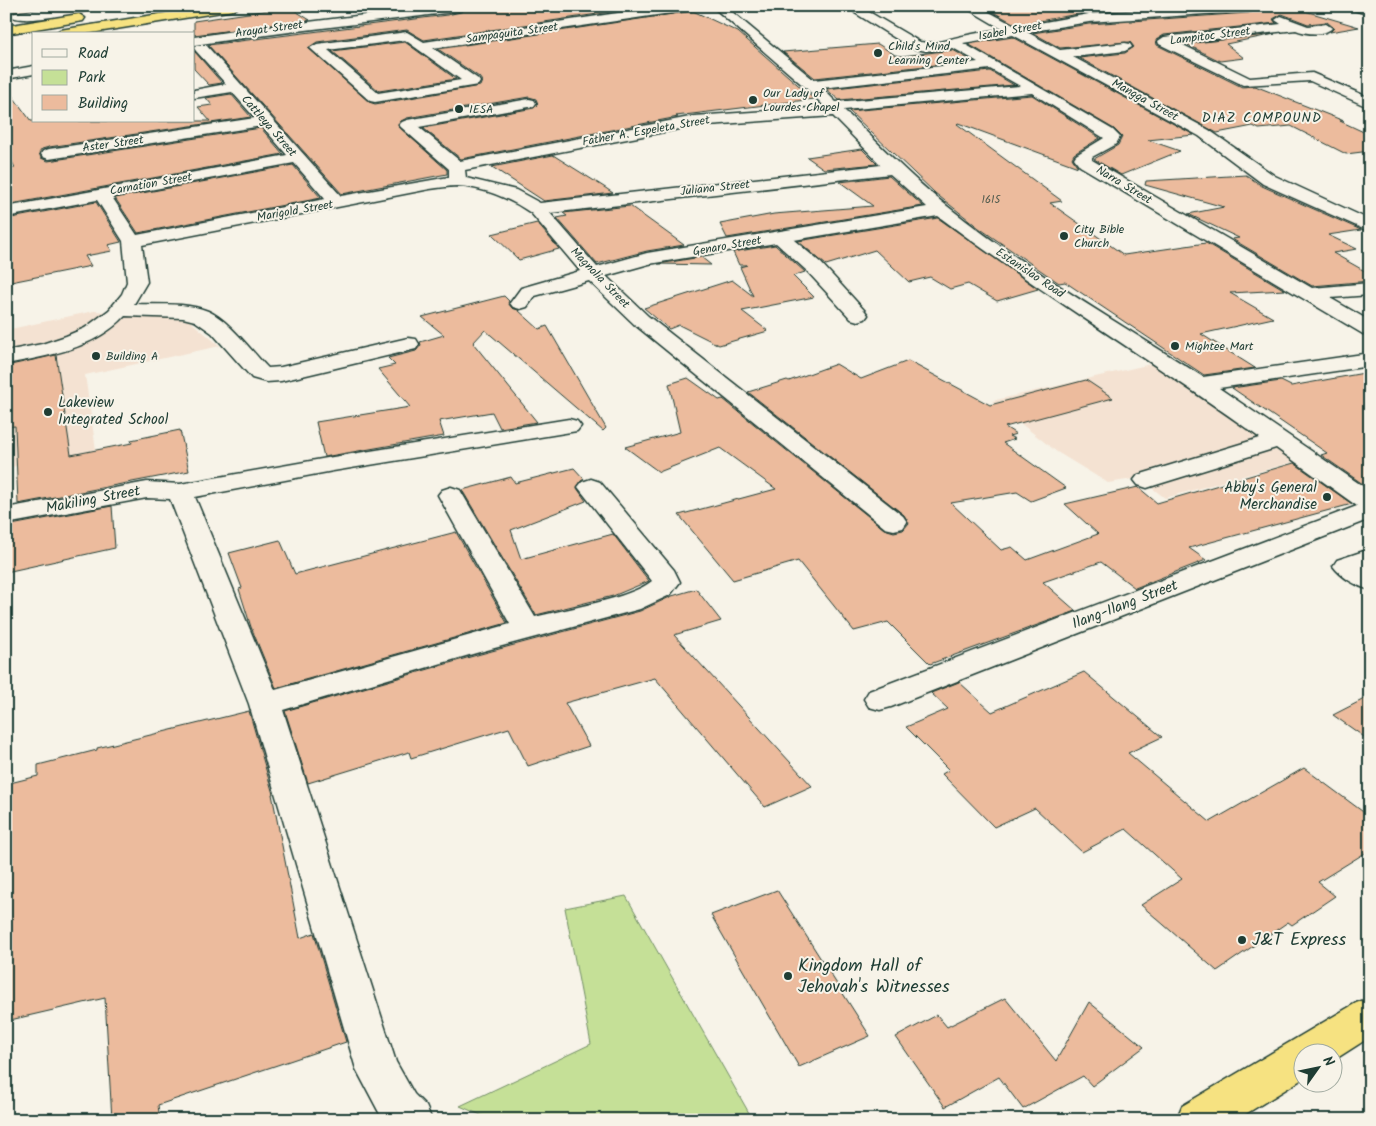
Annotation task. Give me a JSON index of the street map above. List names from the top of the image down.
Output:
{
  "streets": {
    "street": [
      "Arayat Street",
      "Isabel Street",
      "Sampaguita Street",
      "Lampitoc Street",
      "Mangga Street",
      "Cattleya Street",
      "Father A. Espeleta Street",
      "Aster Street",
      "Carnation Street",
      "Narra Street",
      "Juliana Street",
      "Marigold Street",
      "Genaro Street",
      "Estanislao Road",
      "Magnolia Street",
      "Makiling Street",
      "Ilang-Ilang Street"
    ]
  },
  "crossings": [
    ["Arayat Street", "Cattleya Street"],
    ["Isabel Street", "Mangga Street"],
    ["Isabel Street", "Narra Street"],
    ["Cattleya Street", "Aster Street"],
    ["Cattleya Street", "Carnation Street"],
    ["Cattleya Street", "Marigold Street"],
    ["Father A. Espeleta Street", "Narra Street"],
    ["Father A. Espeleta Street", "Marigold Street"],
    ["Father A. Espeleta Street", "Estanislao Road"],
    ["Father A. Espeleta Street", "Magnolia Street"],
    ["Juliana Street", "Estanislao Road"],
    ["Juliana Street", "Magnolia Street"],
    ["Marigold Street", "Magnolia Street"],
    ["Genaro Street", "Estanislao Road"],
    ["Genaro Street", "Magnolia Street"]
  ],
  "districts": ["DIAZ COMPOUND"],
  "places": [
    "Child's Mind Learning Center",
    "Our Lady of Lourdes Chapel",
    "IESA",
    "City Bible Church",
    "Mightee Mart",
    "Building A",
    "Lakeview Integrated School",
    "Abby's General Merchandise",
    "J&T Express",
    "Kingdom Hall of Jehovah's Witnesses"
  ],
  "house_numbers": ["1615"],
  "legend": ["Road", "Park", "Building"],
  "north": "top right"
}
